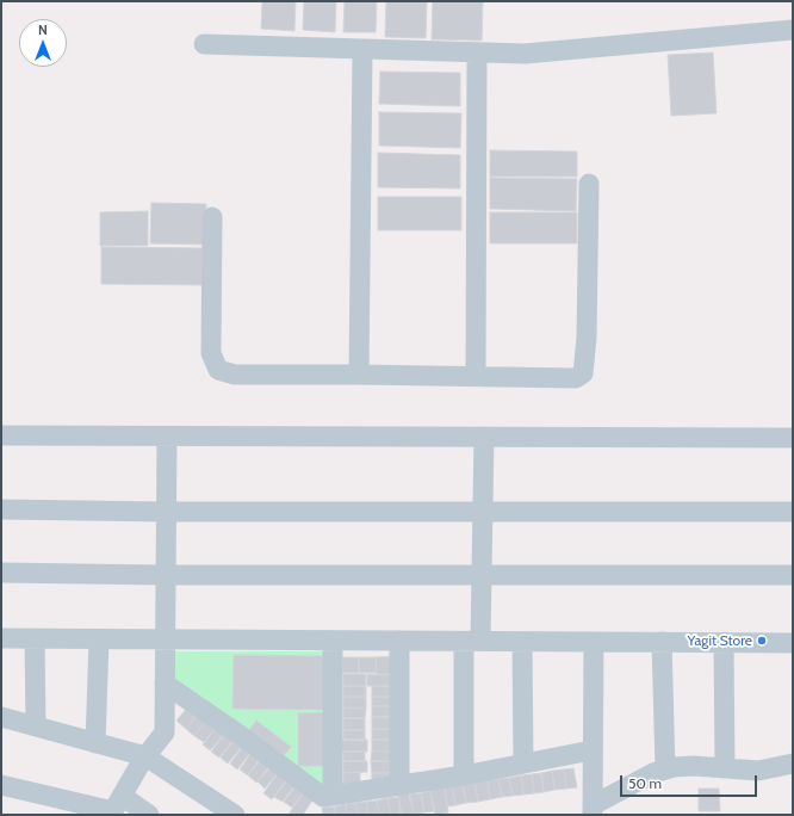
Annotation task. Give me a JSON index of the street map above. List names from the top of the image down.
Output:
{
  "places": ["Yagit Store"],
  "scale_bar": "50 m",
  "north": "top"
}
